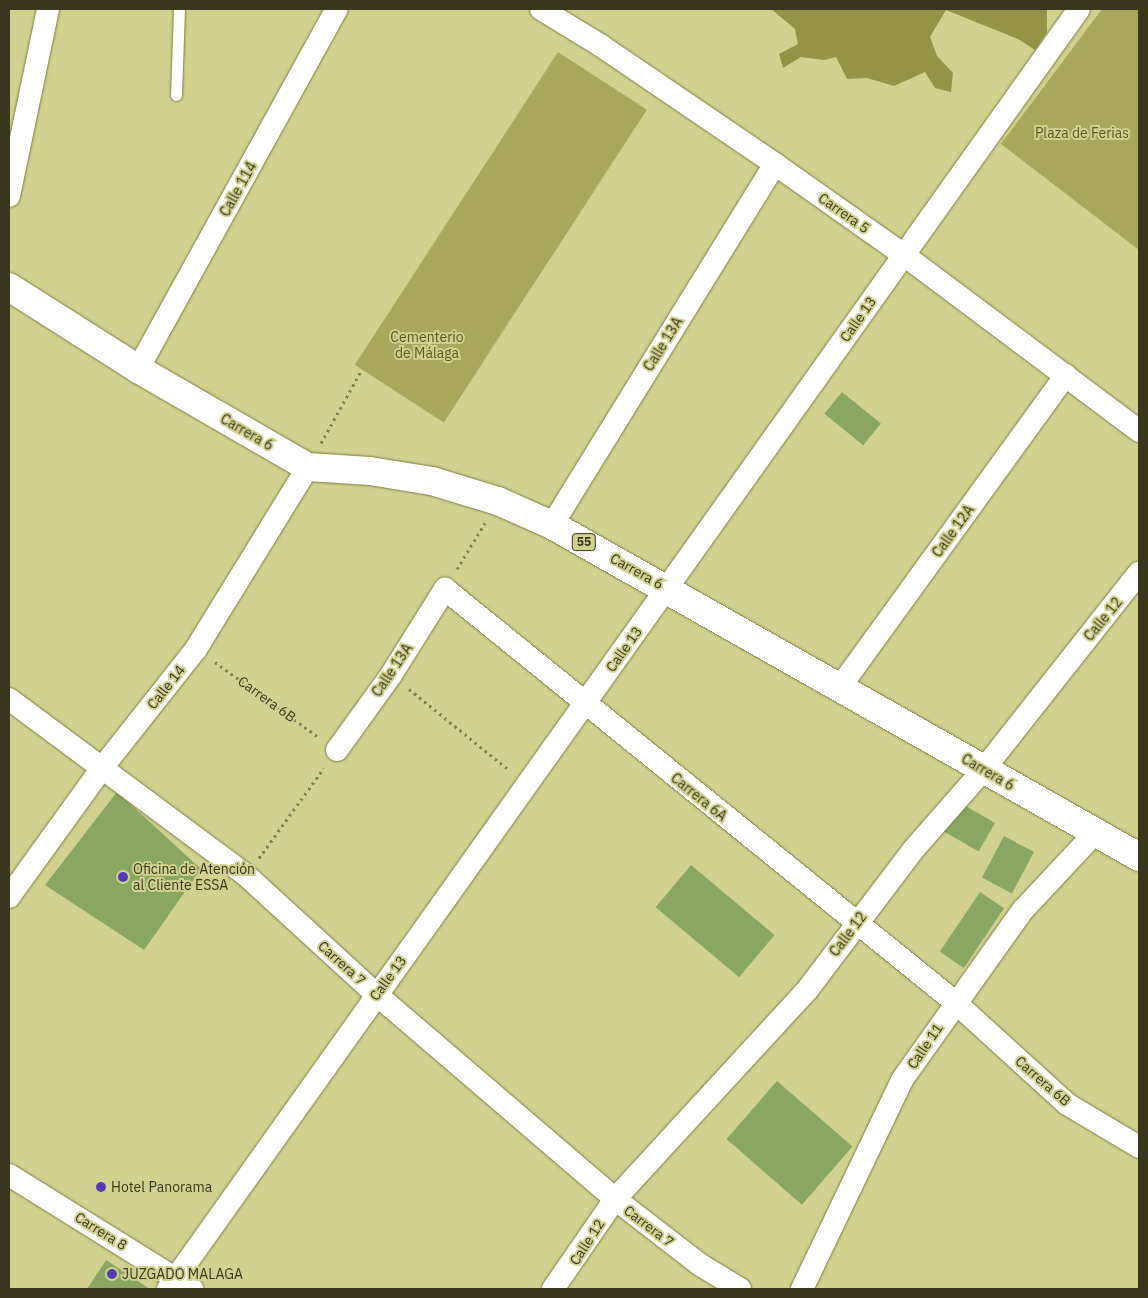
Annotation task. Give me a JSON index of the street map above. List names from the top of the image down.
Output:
{
  "streets": {
    "highway": ["Carrera 6", "55"],
    "street": [
      "Calle 114",
      "Carrera 5",
      "Calle 13",
      "Calle 13A",
      "Calle 12A",
      "Calle 12",
      "Calle 14",
      "Carrera 6B",
      "Carrera 6A",
      "Carrera 7",
      "Calle 11",
      "Carrera 8"
    ]
  },
  "crossings": [
    ["Calle 114", "Carrera 6"],
    ["Carrera 5", "Calle 13"],
    ["Carrera 5", "Calle 13A"],
    ["Carrera 5", "Calle 12A"],
    ["Calle 13", "Carrera 6"],
    ["Calle 13", "Carrera 6A"],
    ["Calle 13", "Carrera 7"],
    ["Calle 13", "Carrera 8"],
    ["Calle 13A", "Carrera 6"],
    ["Calle 13A", "Carrera 6B"],
    ["Calle 13A", "Carrera 6A"],
    ["Carrera 6", "Calle 12A"],
    ["Carrera 6", "Calle 12"],
    ["Carrera 6", "Calle 14"],
    ["Carrera 6", "Calle 11"],
    ["Calle 12", "Carrera 6A"],
    ["Calle 12", "Carrera 7"],
    ["Calle 14", "Carrera 6B"],
    ["Calle 14", "Carrera 7"],
    ["Carrera 6B", "Carrera 6A"],
    ["Carrera 6B", "Calle 11"],
    ["Carrera 6A", "Calle 11"]
  ],
  "parks": ["Plaza de Ferias", "Cementerio de Málaga"],
  "places": ["Oficina de Atención al Cliente ESSA", "Hotel Panorama", "JUZGADO MALAGA"]
}
